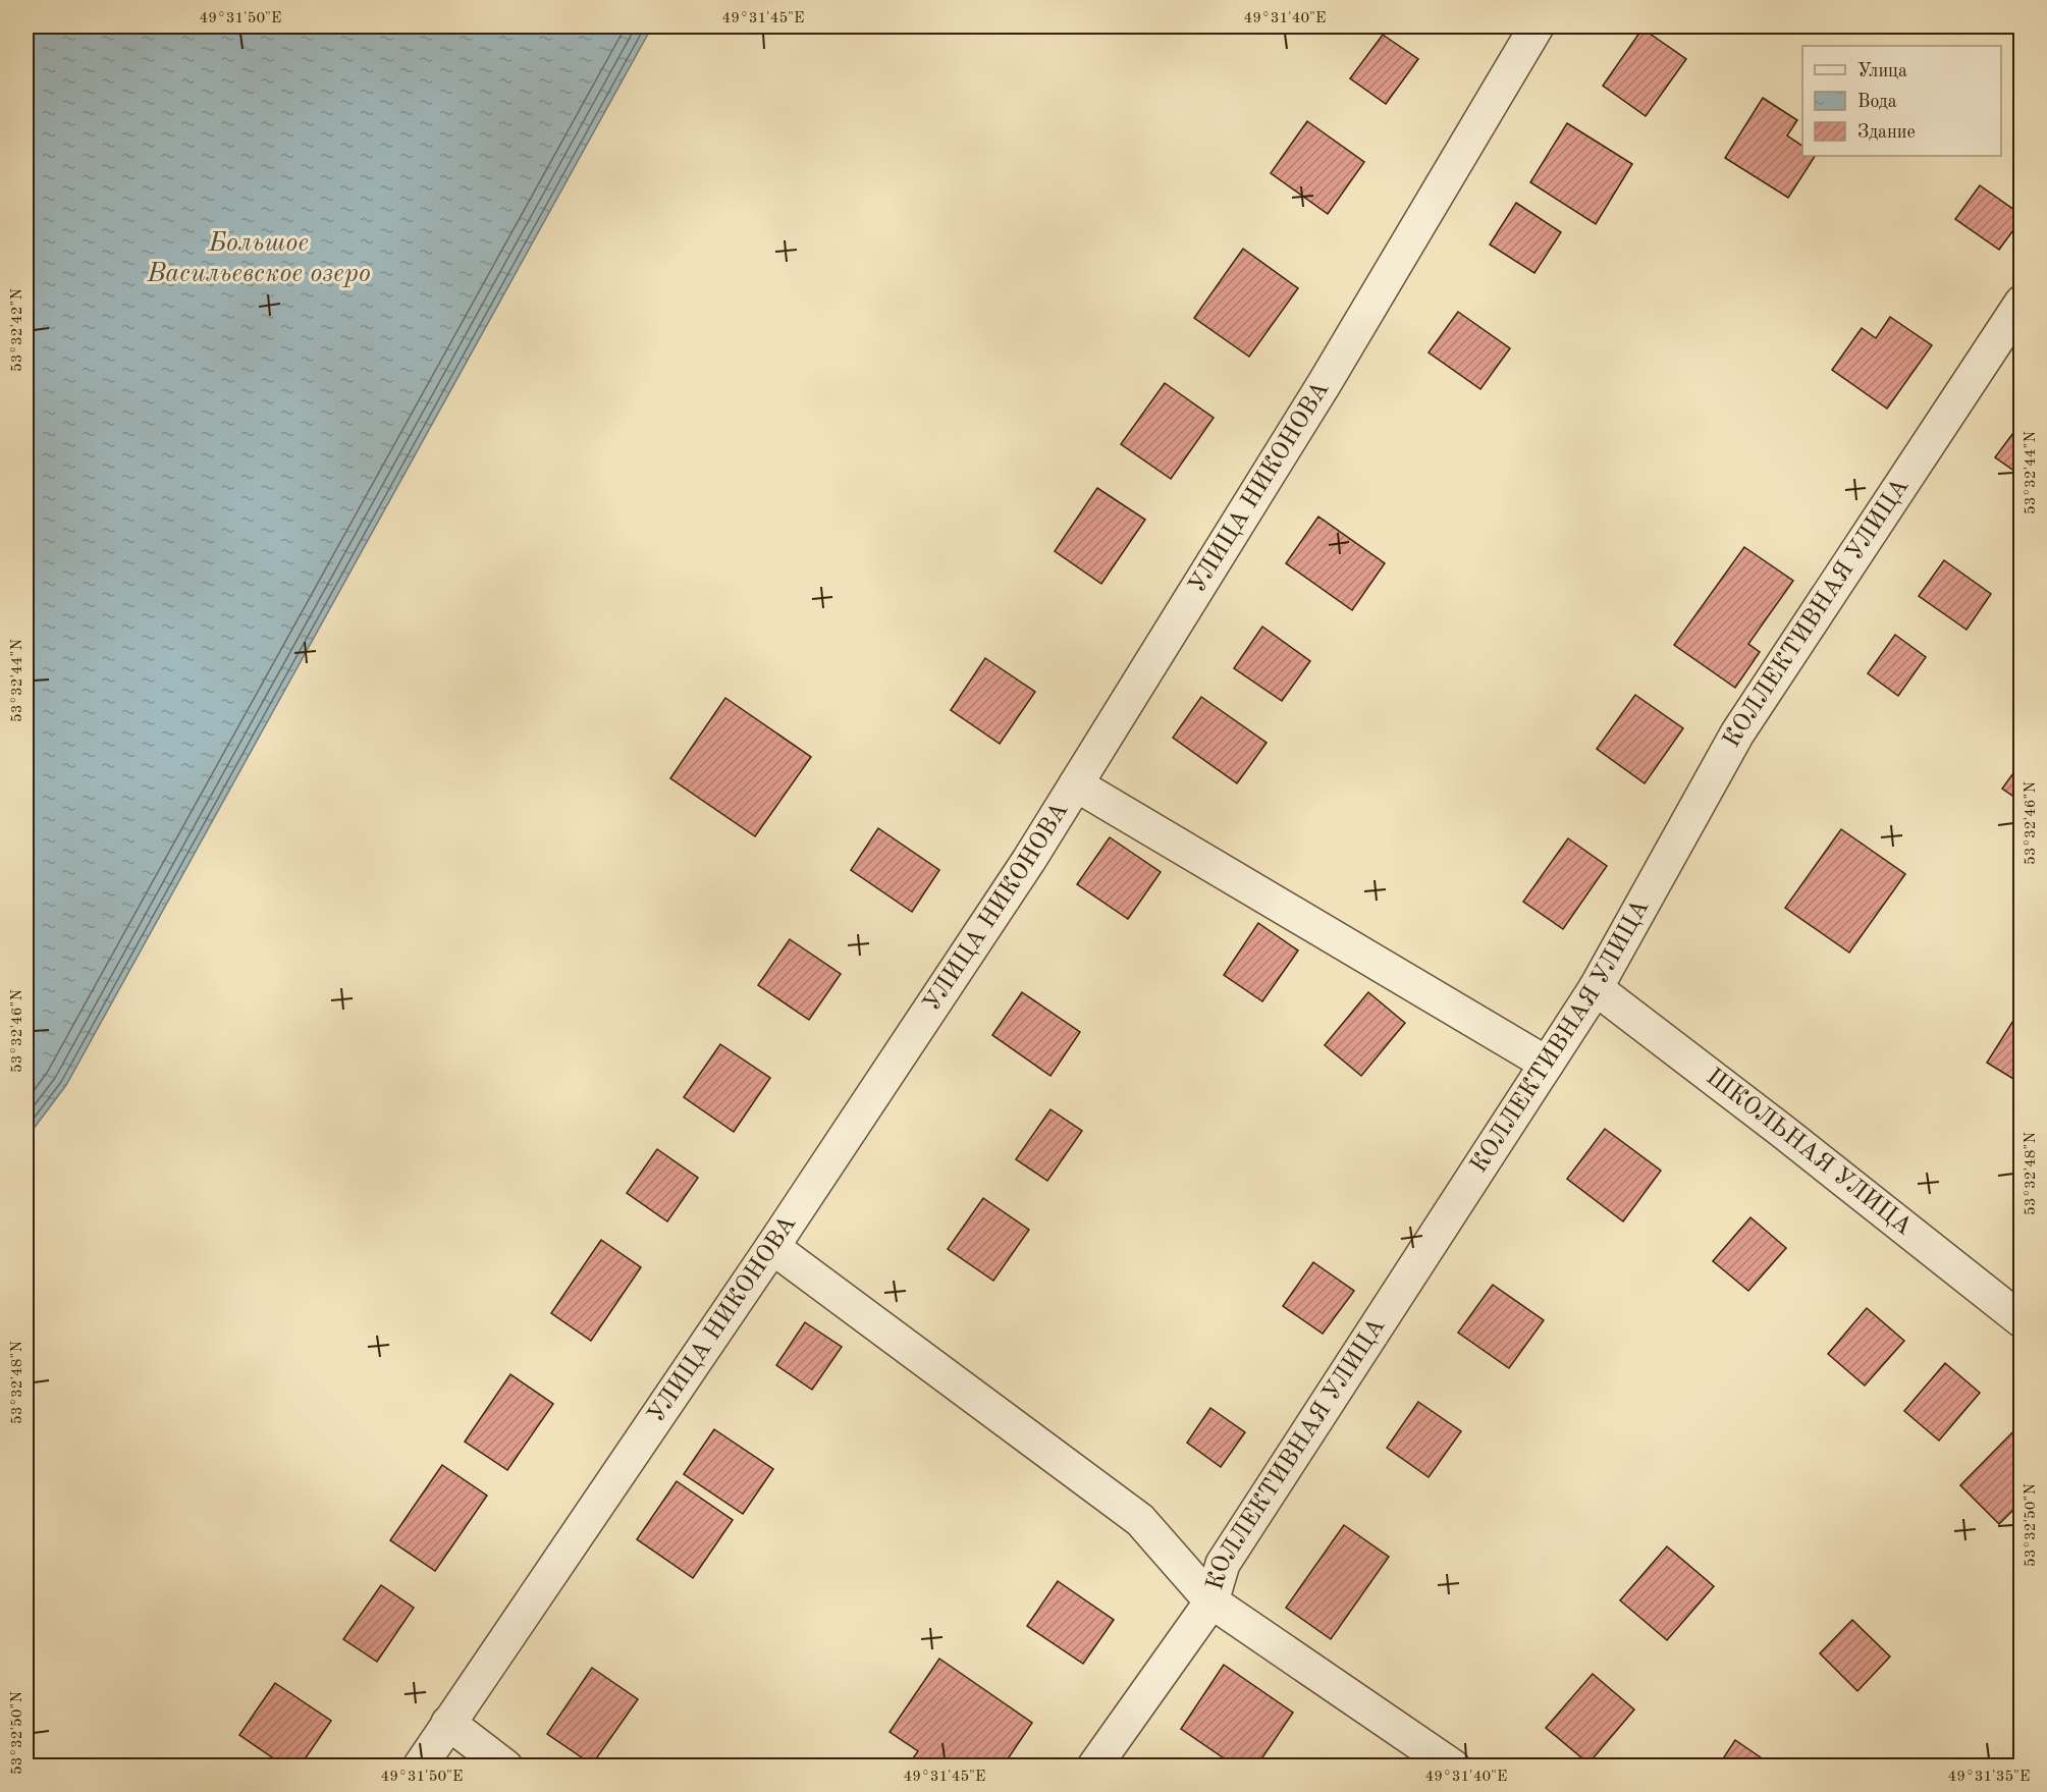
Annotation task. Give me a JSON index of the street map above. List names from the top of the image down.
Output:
{
  "streets": {
    "street": ["УЛИЦА НИКОНОВА", "КОЛЛЕКТИВНАЯ УЛИЦА", "ШКОЛЬНАЯ УЛИЦА"]
  },
  "crossings": [
    ["КОЛЛЕКТИВНАЯ УЛИЦА", "ШКОЛЬНАЯ УЛИЦА"]
  ],
  "water": ["Большое Васильевское озеро"],
  "legend": ["Улица", "Вода", "Здание"],
  "coordinates": [
    "49°31'50\"E",
    "49°31'45\"E",
    "49°31'40\"E",
    "53°32'42\"N",
    "53°32'44\"N",
    "53°32'46\"N",
    "53°32'48\"N",
    "53°32'50\"N",
    "49°31'35\"E"
  ]
}
